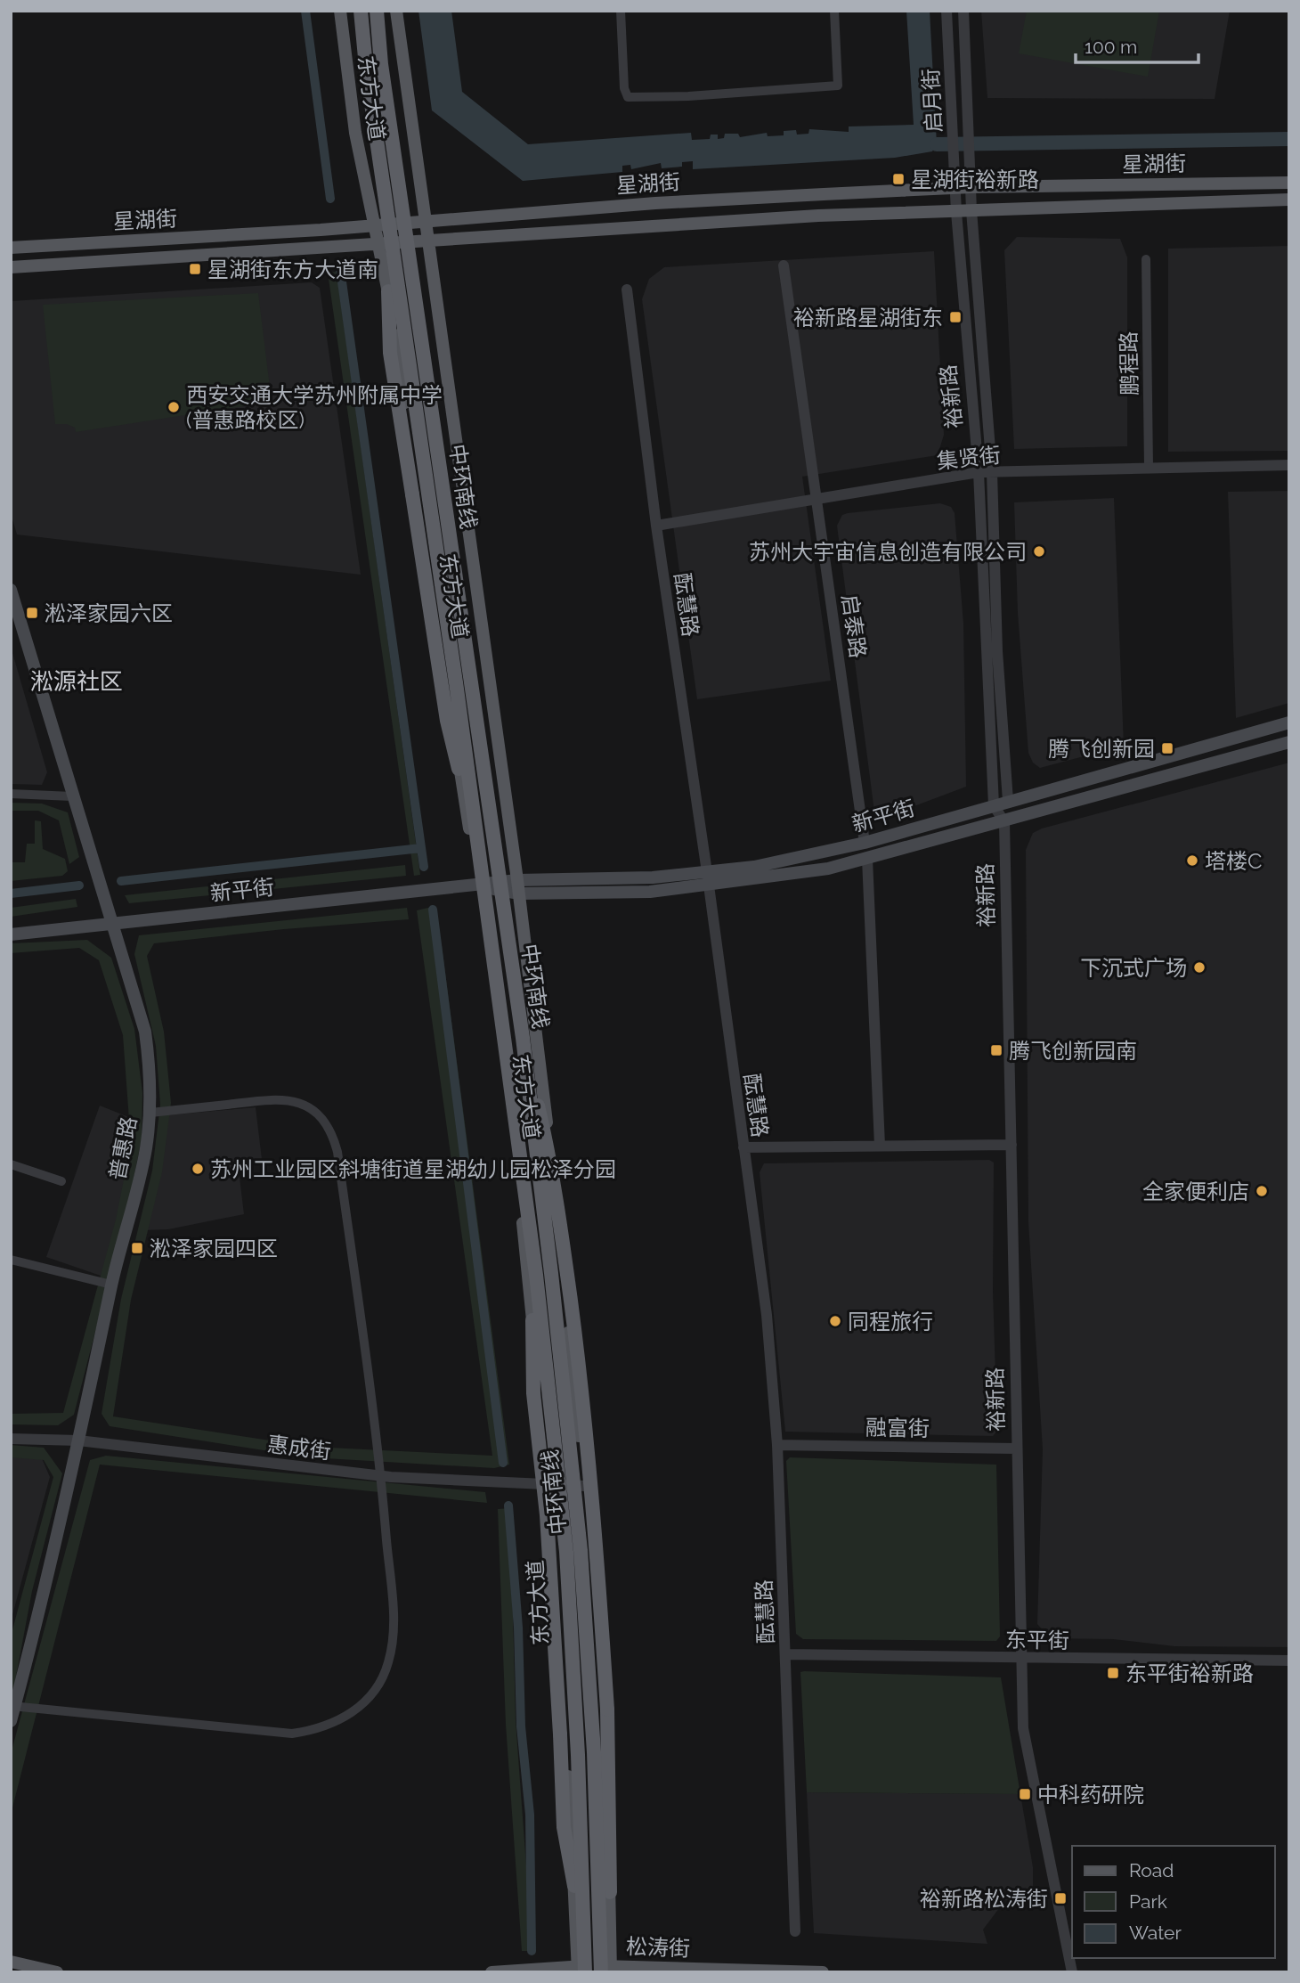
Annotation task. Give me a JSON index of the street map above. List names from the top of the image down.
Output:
{
  "streets": {
    "highway": ["中环南线"],
    "main road": [
      "东方大道",
      "星湖街",
      "裕新路",
      "新平街",
      "普惠路",
      "松涛街"
    ],
    "street": [
      "启月街",
      "鹏程路",
      "集贤街",
      "酝慧路",
      "启泰路",
      "融富街",
      "惠成街",
      "东平街"
    ]
  },
  "crossings": [
    ["东方大道", "星湖街"],
    ["东方大道", "中环南线"],
    ["东方大道", "新平街"],
    ["东方大道", "惠成街"],
    ["东方大道", "松涛街"],
    ["启月街", "星湖街"],
    ["启月街", "裕新路"],
    ["星湖街", "裕新路"],
    ["鹏程路", "集贤街"],
    ["裕新路", "集贤街"],
    ["裕新路", "新平街"],
    ["裕新路", "融富街"],
    ["裕新路", "东平街"],
    ["集贤街", "酝慧路"],
    ["集贤街", "启泰路"],
    ["中环南线", "松涛街"],
    ["酝慧路", "新平街"],
    ["酝慧路", "融富街"],
    ["酝慧路", "东平街"],
    ["启泰路", "新平街"],
    ["新平街", "普惠路"],
    ["普惠路", "惠成街"]
  ],
  "districts": ["淞源社区"],
  "places": {
    "transit": [
      "星湖街裕新路",
      "星湖街东方大道南",
      "裕新路星湖街东",
      "淞泽家园六区",
      "腾飞创新园",
      "腾飞创新园南",
      "淞泽家园四区",
      "东平街裕新路",
      "中科药研院",
      "裕新路松涛街"
    ],
    "other": [
      "西安交通大学苏州附属中学 (普惠路校区)",
      "苏州大宇宙信息创造有限公司",
      "塔楼C",
      "下沉式广场",
      "苏州工业园区斜塘街道星湖幼儿园松泽分园",
      "全家便利店",
      "同程旅行"
    ]
  },
  "legend": ["Road", "Park", "Water"],
  "scale_bar": "100 m"
}
